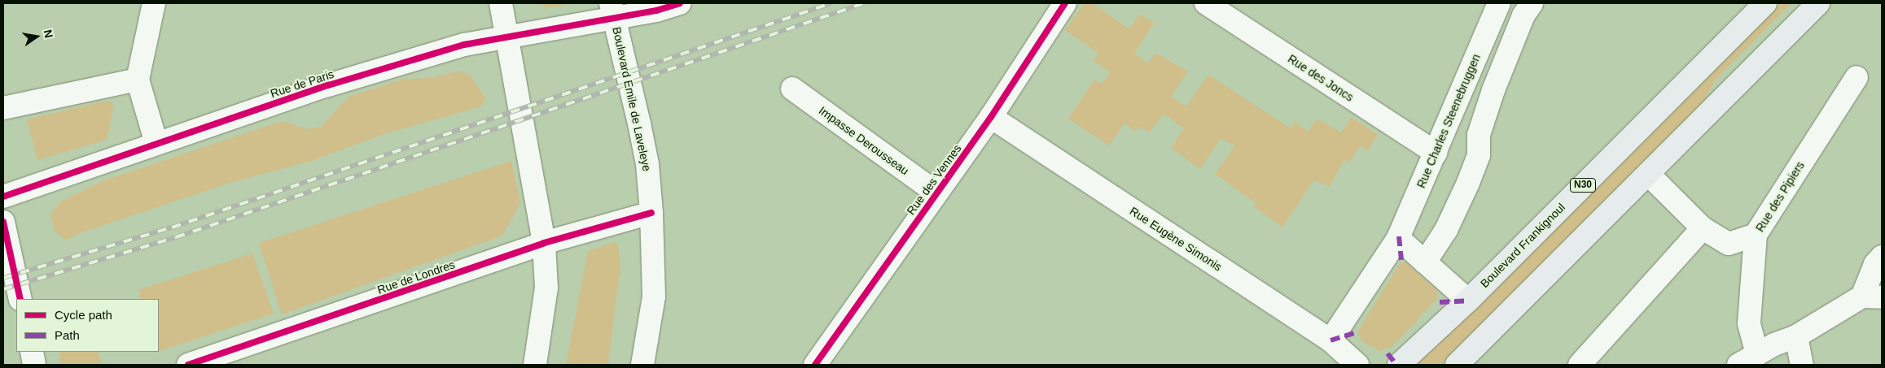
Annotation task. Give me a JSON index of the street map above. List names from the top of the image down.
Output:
{
  "streets": {
    "main road": ["N30", "Boulevard Frankignoul"],
    "street": [
      "Rue des Joncs",
      "Rue de Paris",
      "Boulevard Emile de Laveleye",
      "Rue Charles Steenebruggen",
      "Impasse Derousseau",
      "Rue des Vennes",
      "Rue des Pipiers",
      "Rue Eugène Simonis",
      "Rue de Londres"
    ]
  },
  "crossings": [
    ["Rue des Joncs", "Rue Charles Steenebruggen"],
    ["Rue de Paris", "Boulevard Emile de Laveleye"],
    ["Boulevard Emile de Laveleye", "Rue de Londres"],
    ["Rue Charles Steenebruggen", "Rue Eugène Simonis"],
    ["Impasse Derousseau", "Rue des Vennes"],
    ["Rue des Vennes", "Rue Eugène Simonis"]
  ],
  "legend": ["Cycle path", "Path"],
  "north": "right"
}
